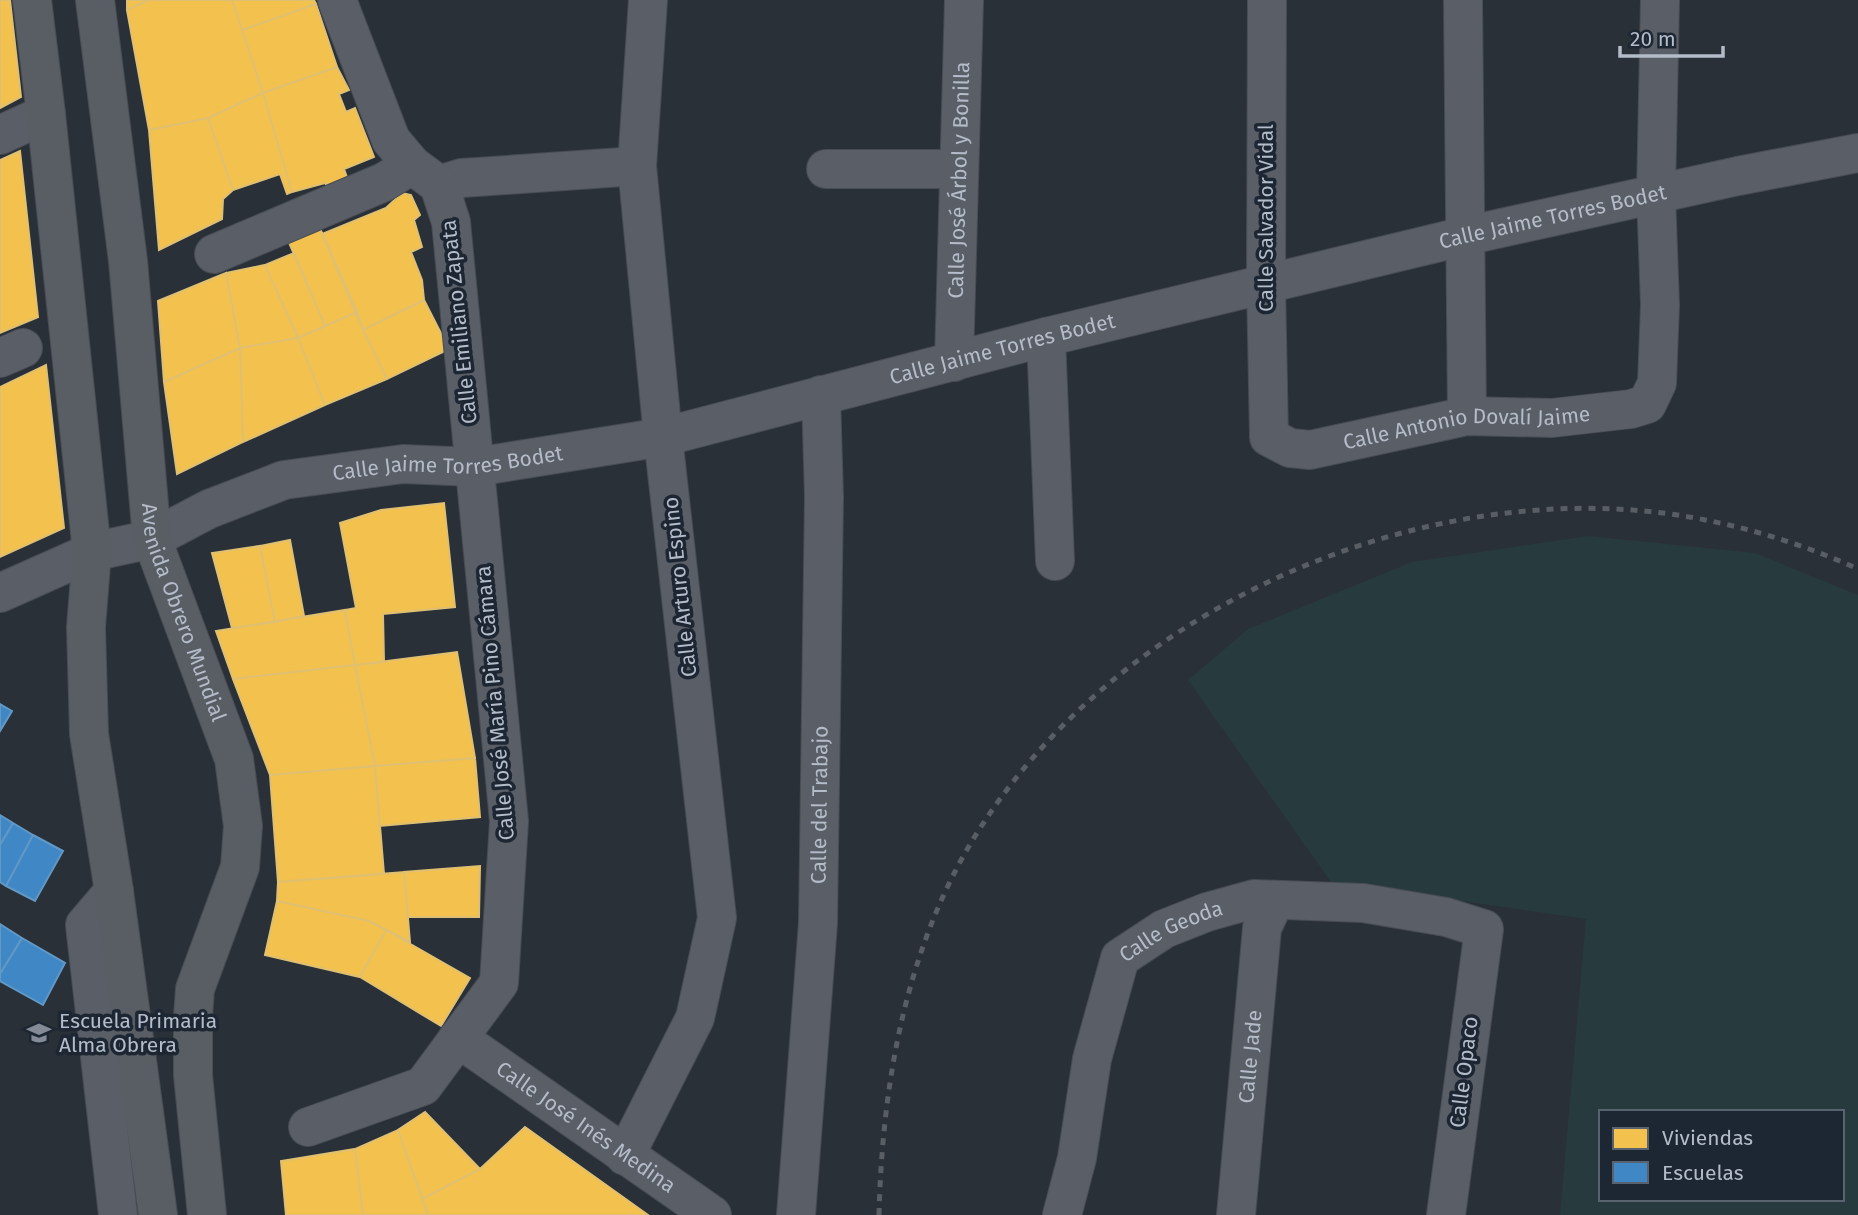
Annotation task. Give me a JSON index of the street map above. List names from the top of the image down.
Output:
{
  "streets": {
    "main road": ["Avenida Obrero Mundial"],
    "street": [
      "Calle José Árbol y Bonilla",
      "Calle Jaime Torres Bodet",
      "Calle Salvador Vidal",
      "Calle Emiliano Zapata",
      "Calle Antonio Dovalí Jaime",
      "Calle Arturo Espino",
      "Calle José María Pino Cámara",
      "Calle del Trabajo",
      "Calle Geoda",
      "Calle Jade",
      "Calle Opaco",
      "Calle José Inés Medina"
    ]
  },
  "crossings": [
    ["Calle José Árbol y Bonilla", "Calle Jaime Torres Bodet"],
    ["Calle Jaime Torres Bodet", "Calle Salvador Vidal"],
    ["Calle Jaime Torres Bodet", "Calle Emiliano Zapata"],
    ["Calle Jaime Torres Bodet", "Calle Antonio Dovalí Jaime"],
    ["Calle Jaime Torres Bodet", "Calle Arturo Espino"],
    ["Calle Jaime Torres Bodet", "Avenida Obrero Mundial"],
    ["Calle Jaime Torres Bodet", "Calle José María Pino Cámara"],
    ["Calle Jaime Torres Bodet", "Calle del Trabajo"],
    ["Calle Salvador Vidal", "Calle Antonio Dovalí Jaime"],
    ["Calle Emiliano Zapata", "Calle José María Pino Cámara"],
    ["Calle Arturo Espino", "Calle José Inés Medina"],
    ["Calle José María Pino Cámara", "Calle José Inés Medina"],
    ["Calle Geoda", "Calle Jade"],
    ["Calle Geoda", "Calle Opaco"]
  ],
  "places": {
    "school or university": ["Escuela Primaria Alma Obrera"]
  },
  "legend": ["Viviendas", "Escuelas"],
  "scale_bar": "20 m"
}
